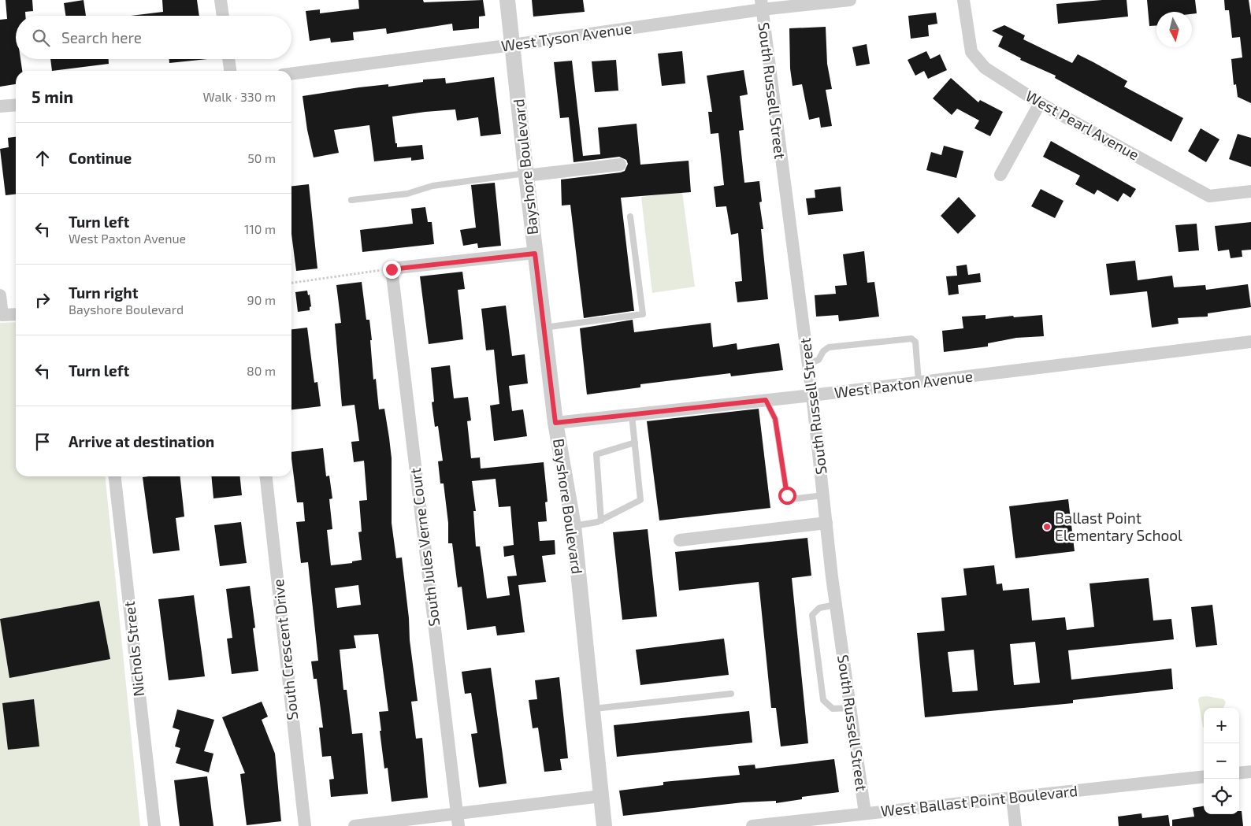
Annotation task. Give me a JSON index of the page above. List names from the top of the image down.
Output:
{
  "streets": {
    "street": [
      "West Tyson Avenue",
      "South Russell Street",
      "West Pearl Avenue",
      "Bayshore Boulevard",
      "West Paxton Avenue",
      "South Jules Verne Court",
      "Nichols Street",
      "South Crescent Drive",
      "West Ballast Point Boulevard"
    ]
  },
  "crossings": [
    ["West Tyson Avenue", "South Russell Street"],
    ["West Tyson Avenue", "Bayshore Boulevard"],
    ["South Russell Street", "West Paxton Avenue"],
    ["South Russell Street", "West Ballast Point Boulevard"],
    ["Bayshore Boulevard", "West Paxton Avenue"]
  ],
  "places": ["Ballast Point Elementary School"],
  "north": "bottom",
  "page": {
    "search": "Search here",
    "heading": ["5 min", "Walk · 330 m"],
    "list": [
      ["Continue", "50 m"],
      ["Turn left", "West Paxton Avenue", "110 m"],
      ["Turn right", "Bayshore Boulevard", "90 m"],
      ["Turn left", "80 m"],
      "Arrive at destination"
    ],
    "map_buttons": ["+", "−"]
  }
}
